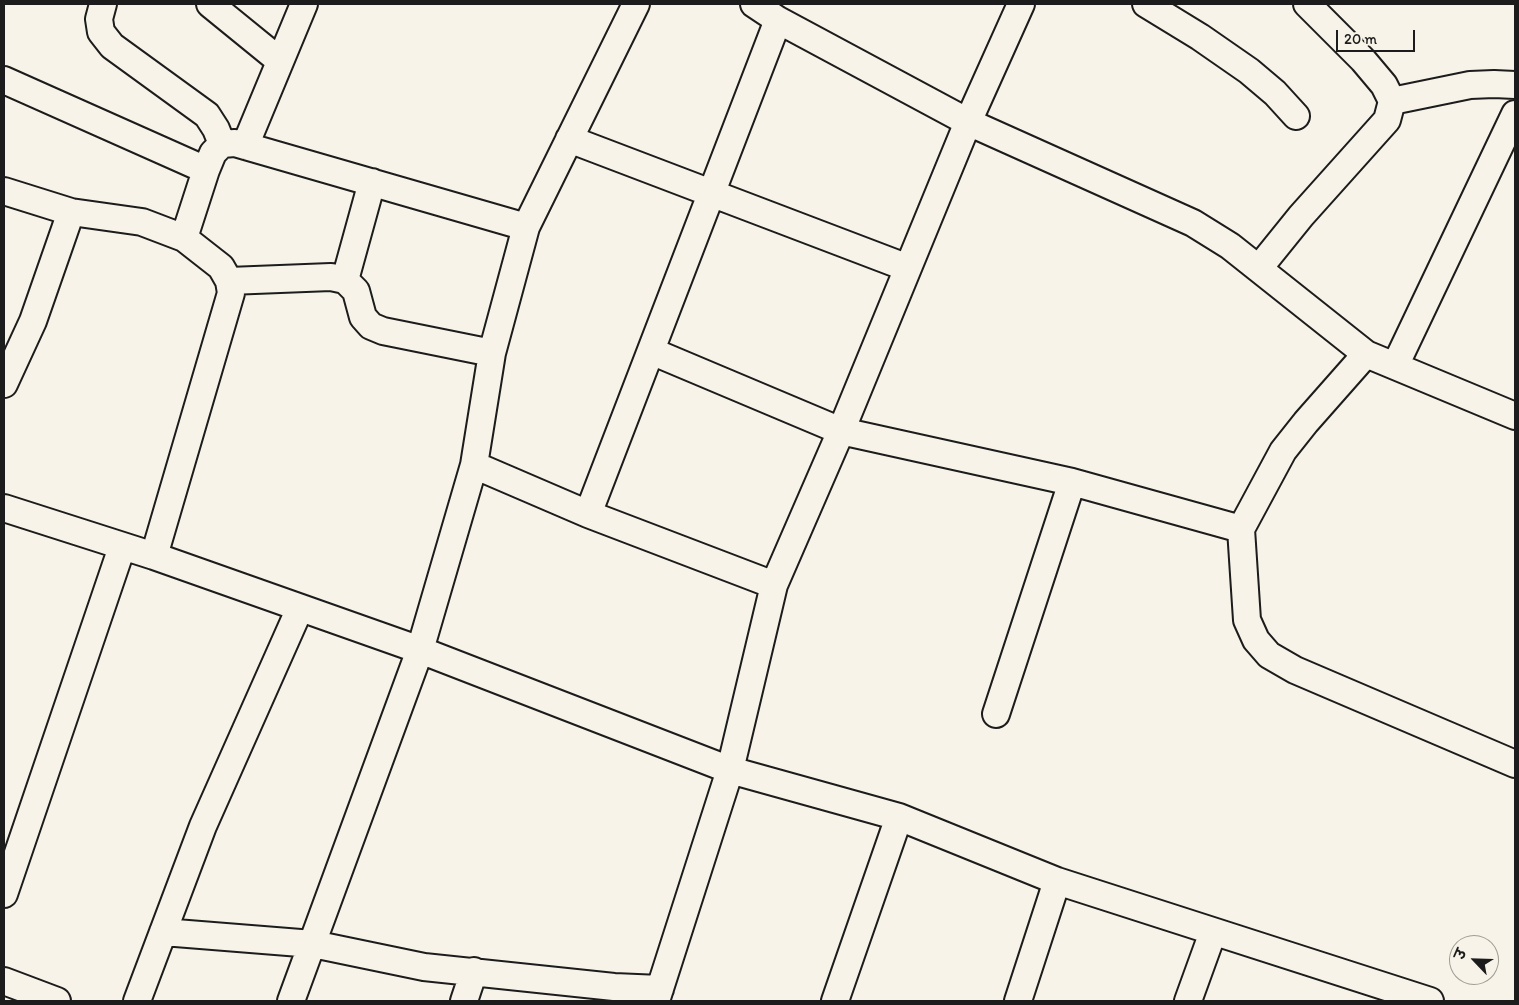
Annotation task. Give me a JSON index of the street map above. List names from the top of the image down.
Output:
{
  "scale_bar": "20 m",
  "north": "top left"
}
